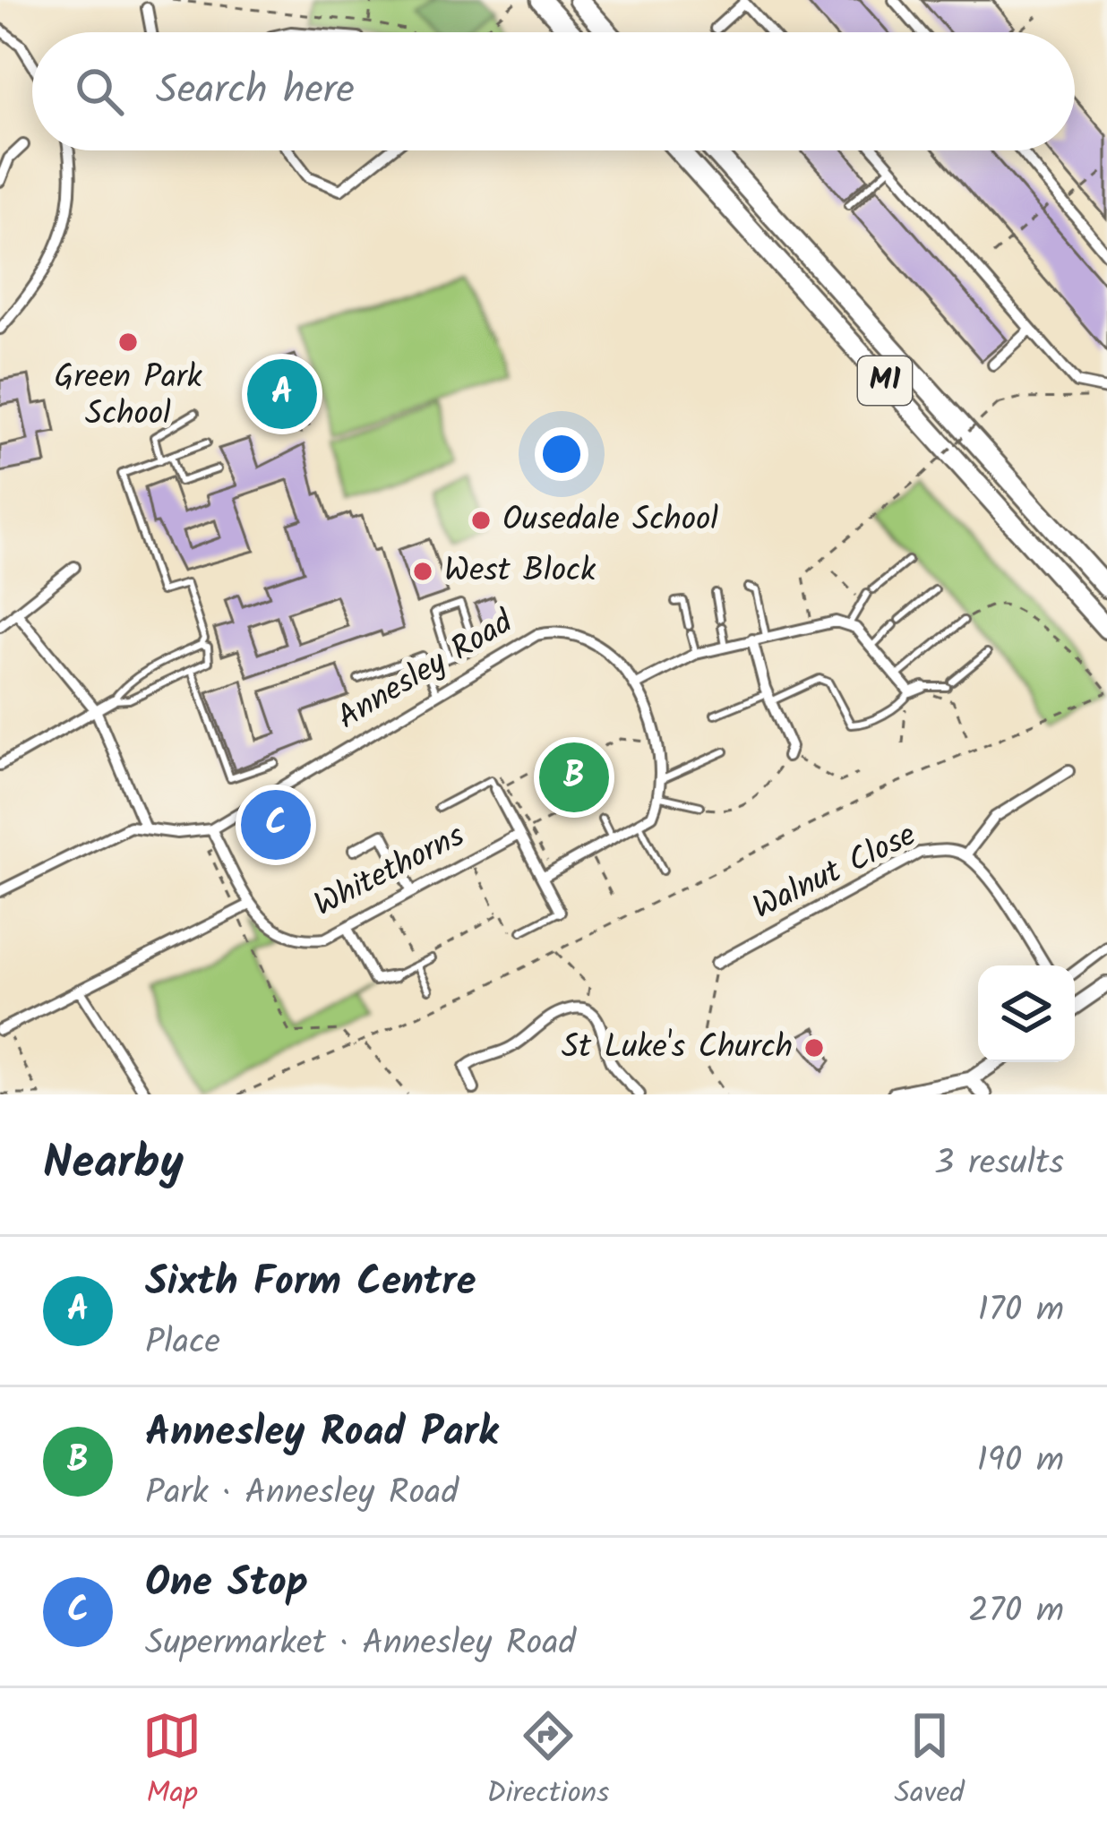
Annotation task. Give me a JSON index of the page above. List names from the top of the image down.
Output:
{
  "streets": {
    "highway": ["M1"],
    "street": ["Annesley Road", "Whitethorns", "Walnut Close"]
  },
  "crossings": [
    ["Annesley Road", "Whitethorns"]
  ],
  "places": [
    "Green Park School",
    "Ousedale School",
    "West Block",
    "St Luke's Church"
  ],
  "page": {
    "search": "Search here",
    "pins": ["A", "B", "C"],
    "heading": ["Nearby", "3 results"],
    "list": [
      {
        "mark": "A",
        "name": "Sixth Form Centre",
        "note": "Place",
        "value": "170 m"
      },
      {
        "mark": "B",
        "name": "Annesley Road Park",
        "note": "Park · Annesley Road",
        "value": "190 m"
      },
      {
        "mark": "C",
        "name": "One Stop",
        "note": "Supermarket · Annesley Road",
        "value": "270 m"
      }
    ],
    "nav": ["Map", "Directions", "Saved"]
  }
}
